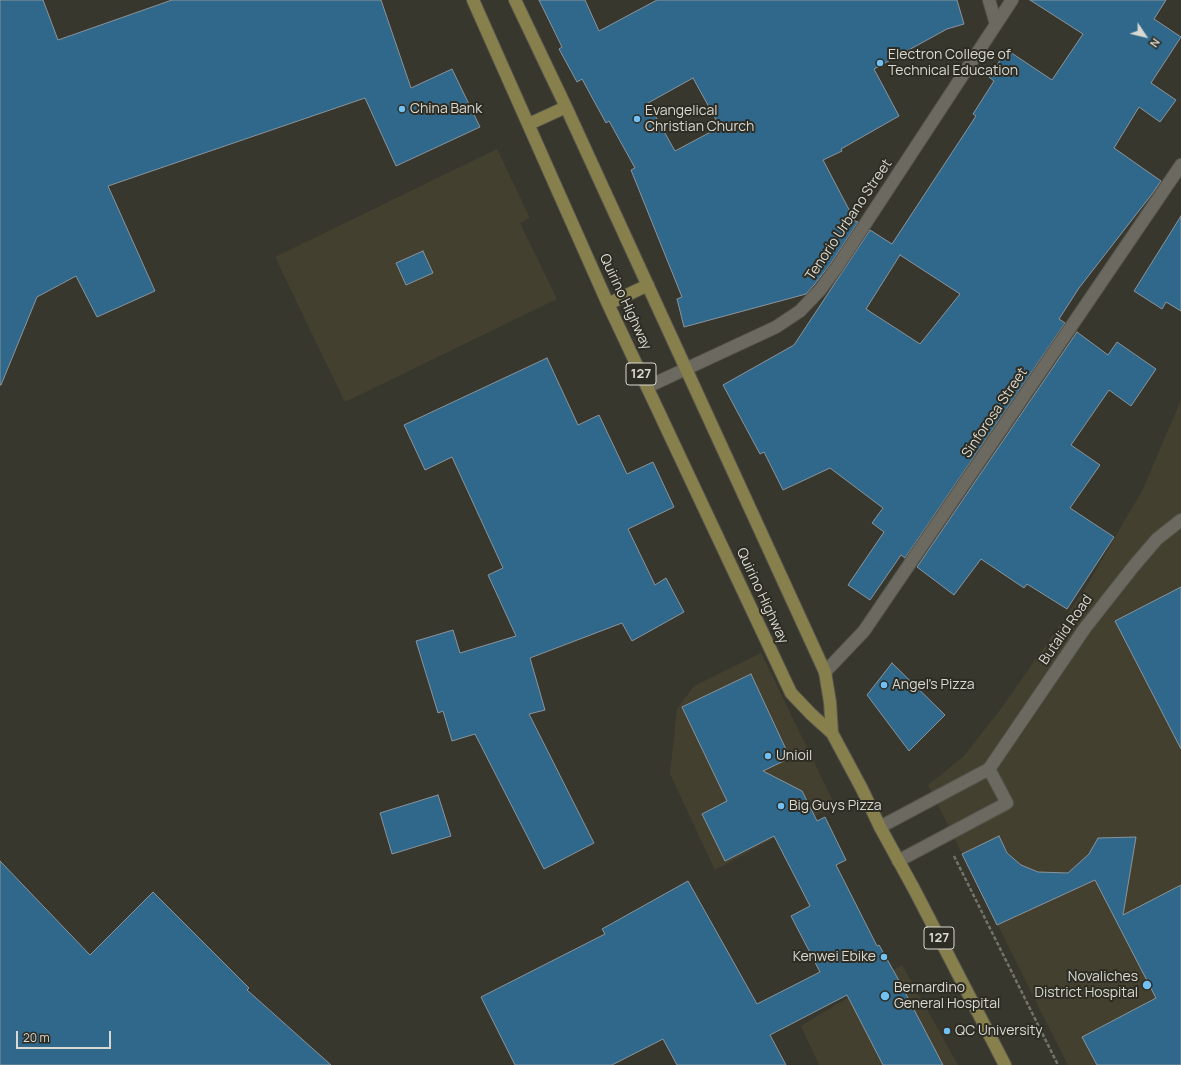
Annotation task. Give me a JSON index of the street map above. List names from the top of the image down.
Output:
{
  "streets": {
    "main road": ["Quirino Highway", "127"],
    "street": ["Tenorio Urbano Street", "Sinforosa Street", "Butalid Road"]
  },
  "crossings": [
    ["Tenorio Urbano Street", "Quirino Highway"],
    ["Quirino Highway", "Sinforosa Street"],
    ["Quirino Highway", "Butalid Road"]
  ],
  "places": [
    "Electron College of Technical Education",
    "China Bank",
    "Evangelical Christian Church",
    "Angel's Pizza",
    "Unioil",
    "Big Guys Pizza",
    "Kenwei Ebike",
    "Novaliches District Hospital",
    "Bernardino General Hospital",
    "QC University"
  ],
  "scale_bar": "20 m",
  "north": "bottom right"
}
